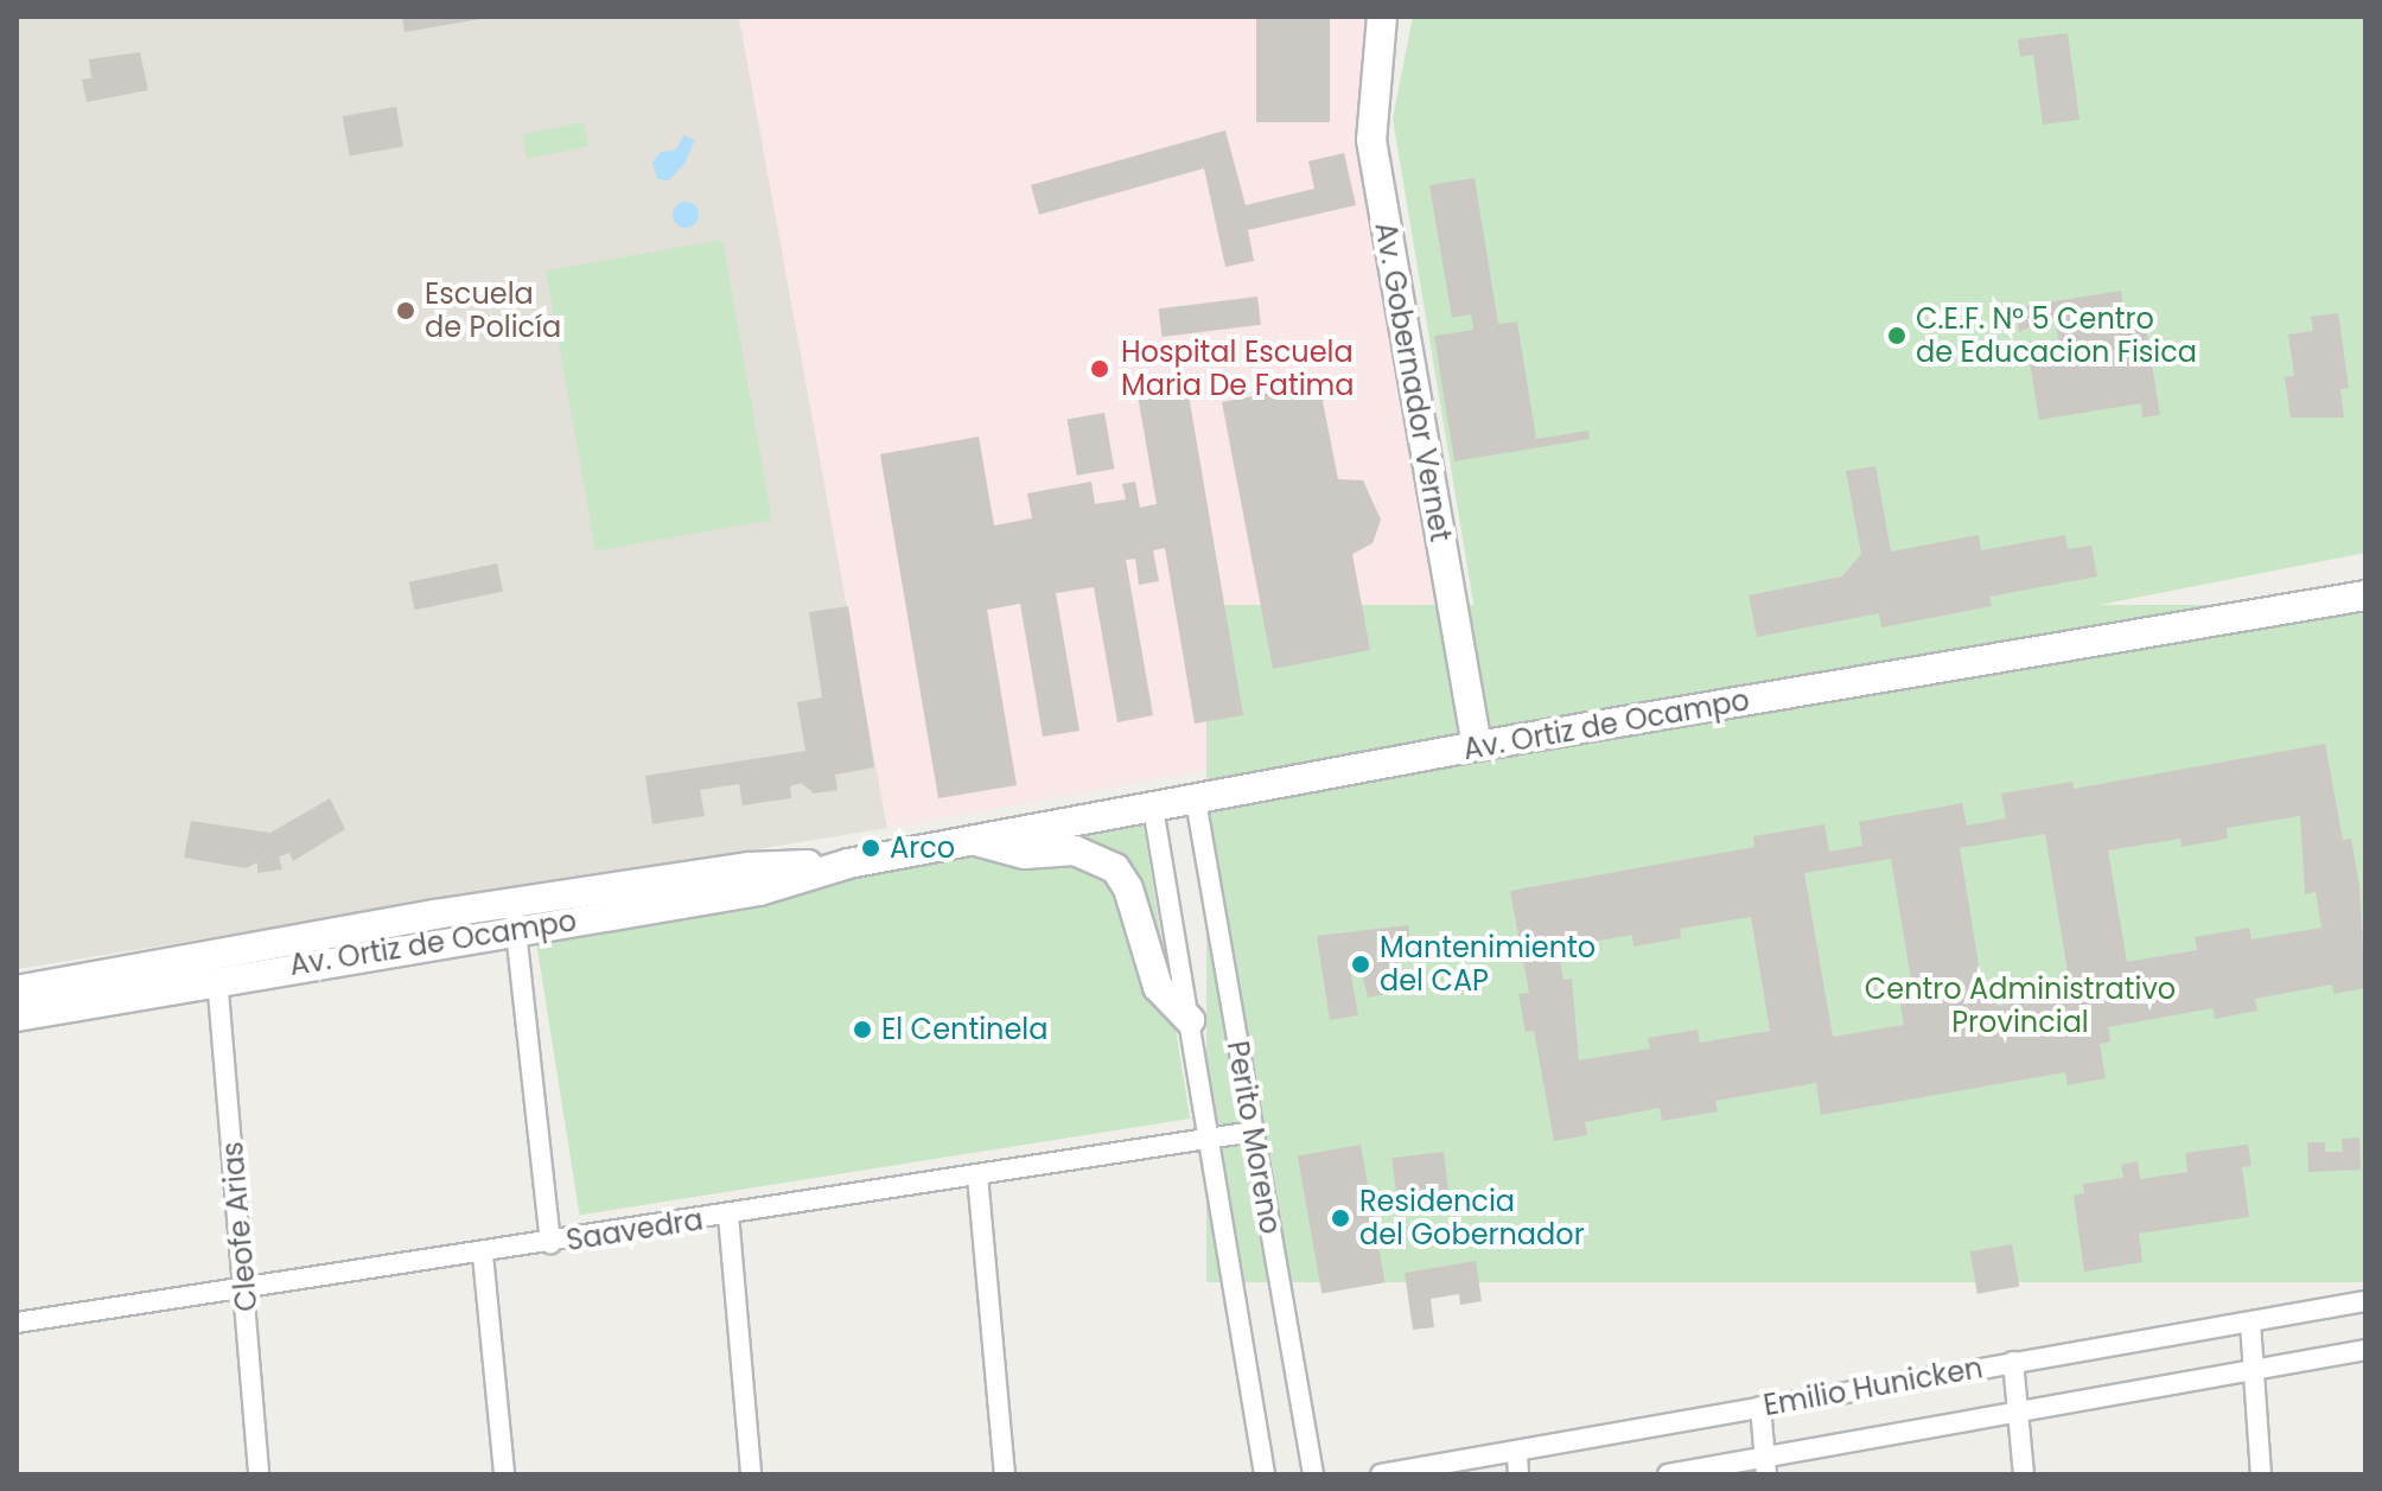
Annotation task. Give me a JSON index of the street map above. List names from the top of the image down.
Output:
{
  "streets": {
    "main road": ["Av. Gobernador Vernet", "Av. Ortiz de Ocampo"],
    "street": [
      "Perito Moreno",
      "Cleofe Arias",
      "Saavedra",
      "Emilio Hunicken"
    ]
  },
  "crossings": [
    ["Av. Gobernador Vernet", "Av. Ortiz de Ocampo"],
    ["Av. Ortiz de Ocampo", "Perito Moreno"],
    ["Av. Ortiz de Ocampo", "Cleofe Arias"],
    ["Perito Moreno", "Saavedra"],
    ["Cleofe Arias", "Saavedra"]
  ],
  "parks": ["Centro Administrativo Provincial"],
  "places": [
    "Escuela de Policía",
    "C.E.F. N° 5 Centro de Educacion Fisica",
    "Hospital Escuela Maria De Fatima",
    "Arco",
    "Mantenimiento del CAP",
    "El Centinela",
    "Residencia del Gobernador"
  ]
}
